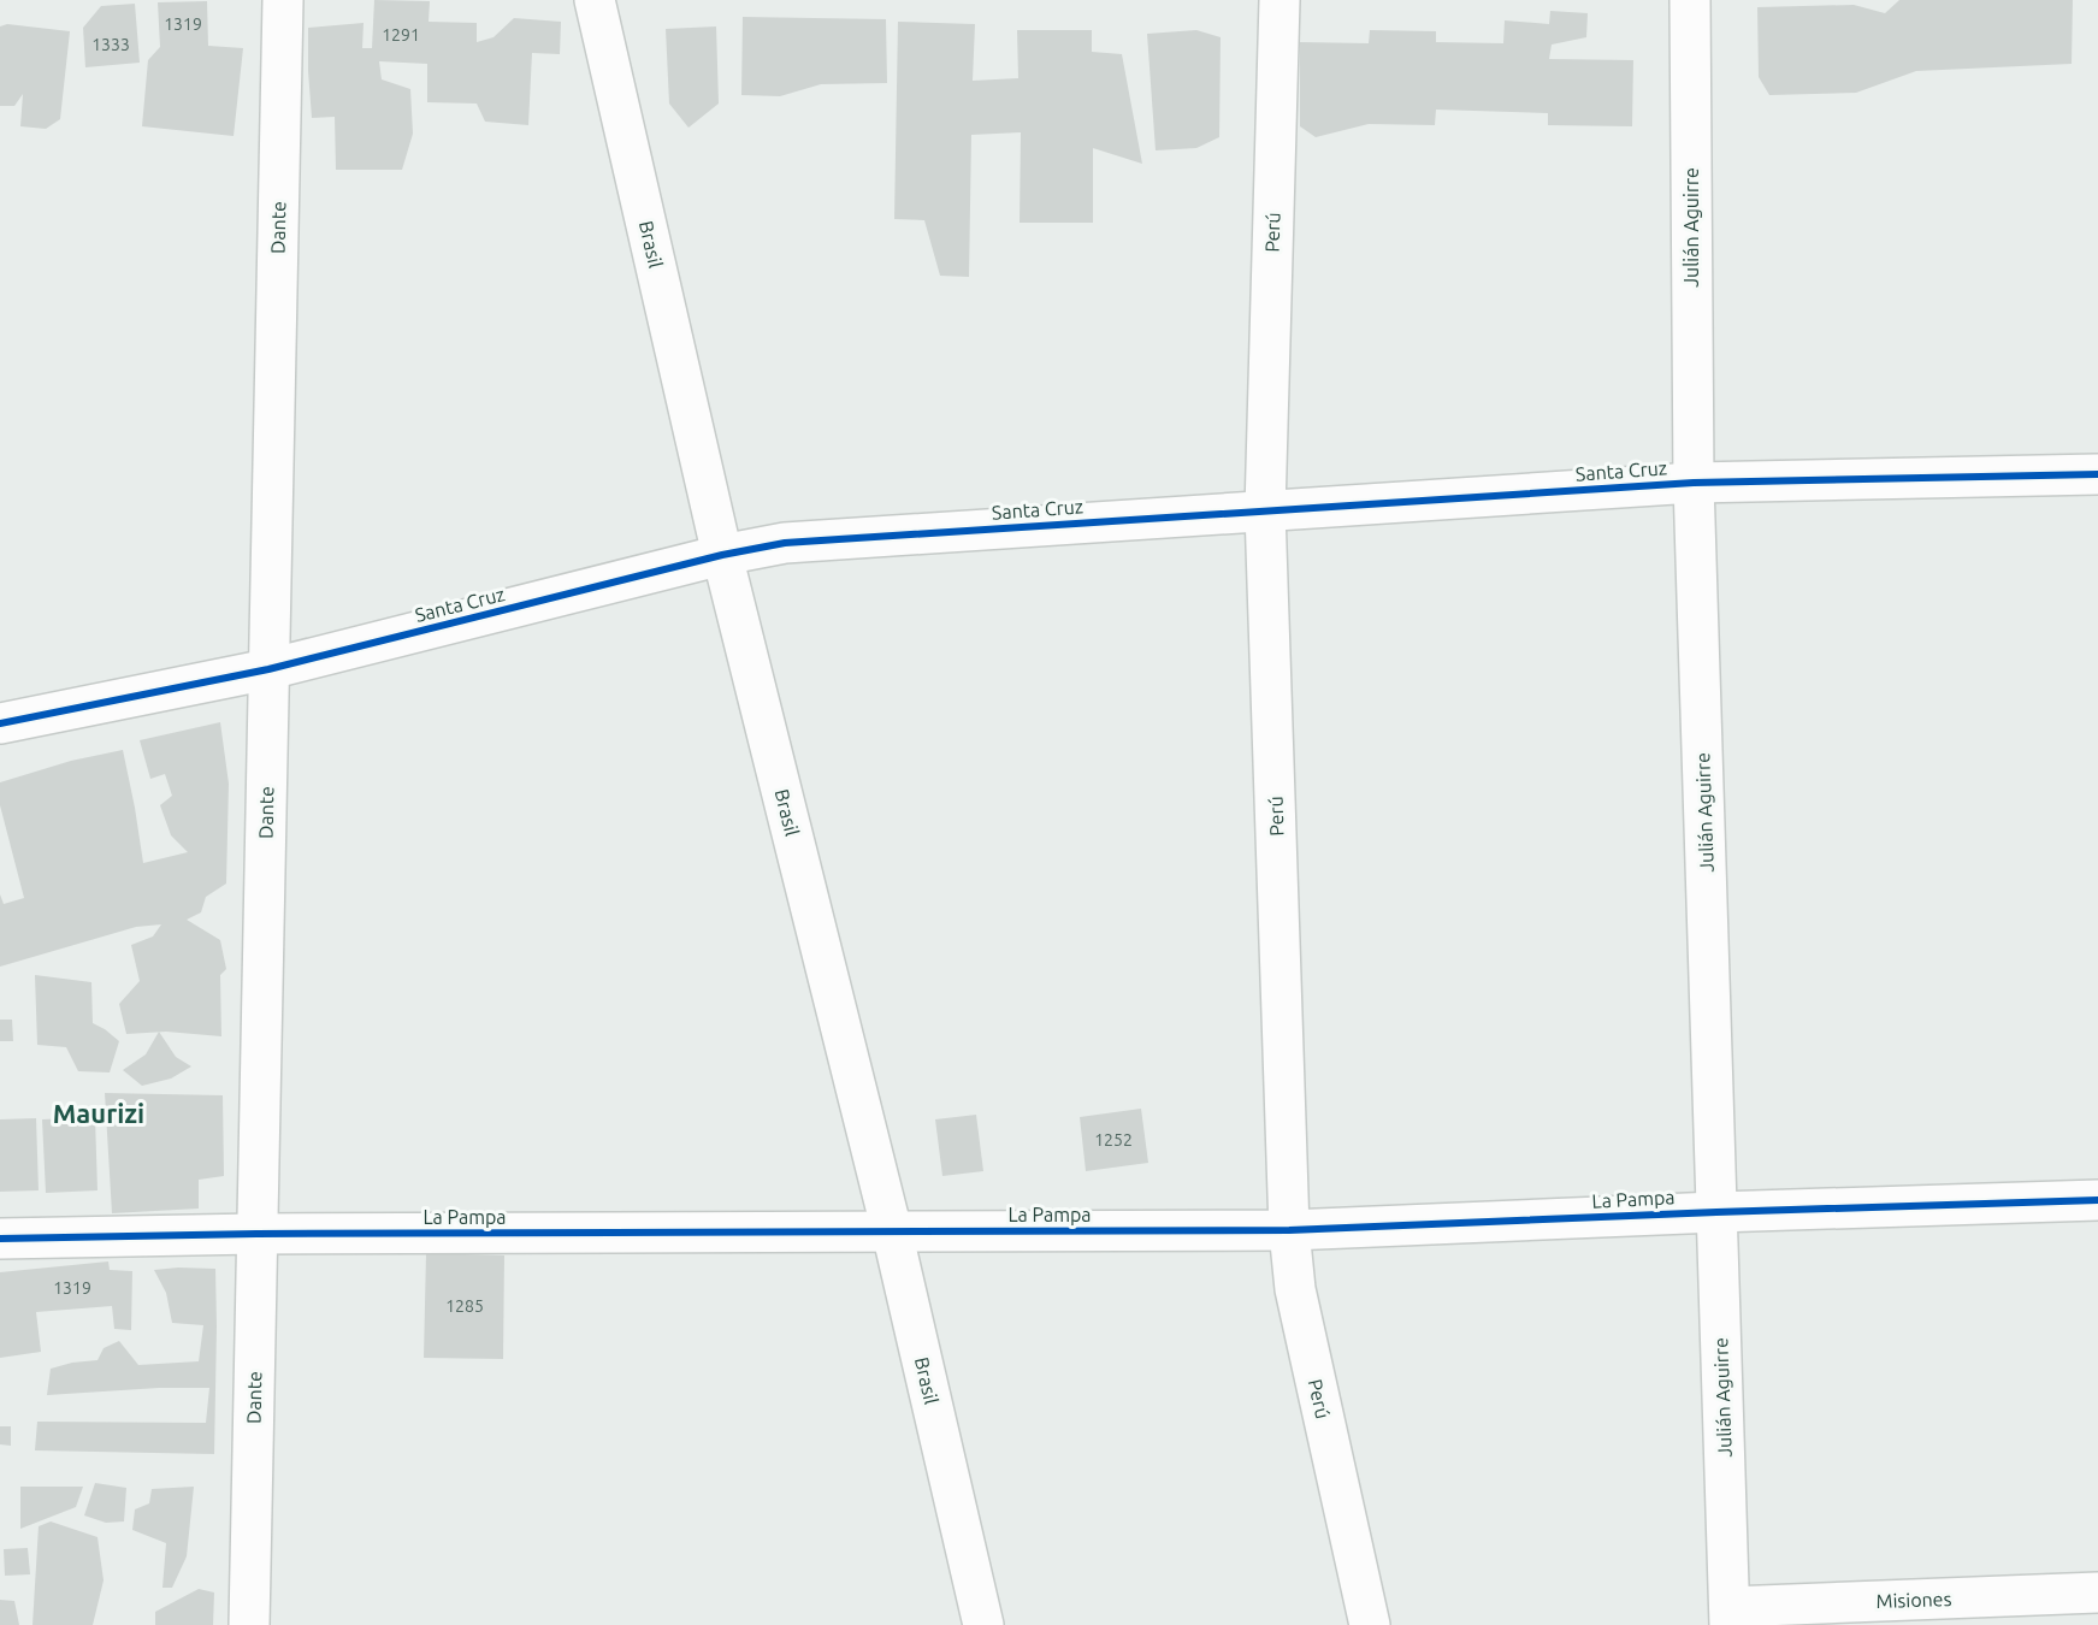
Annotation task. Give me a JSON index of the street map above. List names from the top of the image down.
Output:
{
  "streets": {
    "street": [
      "Dante",
      "Julián Aguirre",
      "Perú",
      "Brasil",
      "Santa Cruz",
      "La Pampa",
      "Misiones"
    ]
  },
  "crossings": [
    ["Dante", "Santa Cruz"],
    ["Dante", "La Pampa"],
    ["Julián Aguirre", "Santa Cruz"],
    ["Julián Aguirre", "La Pampa"],
    ["Julián Aguirre", "Misiones"],
    ["Perú", "Santa Cruz"],
    ["Perú", "La Pampa"],
    ["Brasil", "Santa Cruz"],
    ["Brasil", "La Pampa"]
  ],
  "districts": ["Maurizi"],
  "house_numbers": [
    "1319",
    "1291",
    "1333",
    "1252",
    "1319",
    "1285"
  ]
}
